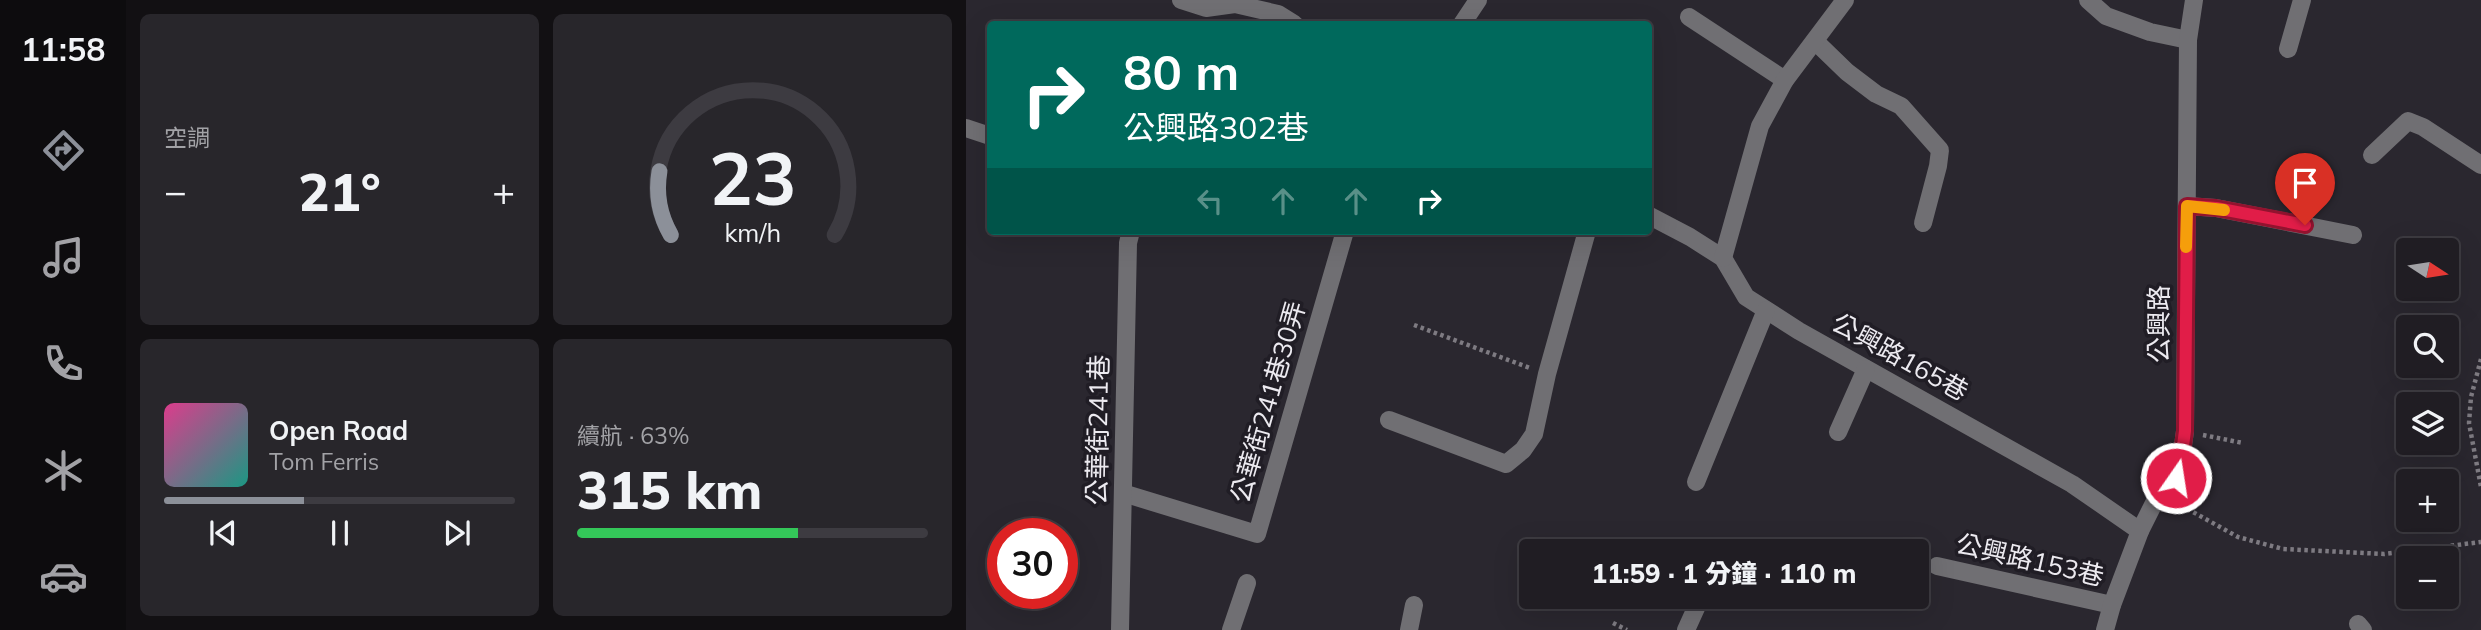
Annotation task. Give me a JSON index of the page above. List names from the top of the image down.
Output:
{
  "streets": {
    "street": [
      "公興路",
      "公興路165巷",
      "公華街241巷30弄",
      "公華街241巷",
      "公興路153巷"
    ]
  },
  "crossings": [
    ["公興路", "公興路165巷"],
    ["公興路", "公興路153巷"],
    ["公華街241巷30弄", "公華街241巷"]
  ],
  "north": "right",
  "page": {
    "tabs": "11:58",
    "tile": [
      "空調",
      ["續航 · 63%", "315 km"]
    ],
    "turn": ["80 m", "公興路302巷"],
    "heat": ["−", "21°", "+"],
    "map_buttons": ["+", "−"],
    "song": ["Open Road", "Tom Ferris"],
    "limit": "30",
    "trip": "11:59 · 1 分鐘 · 110 m",
    "gauge": ["23", "km/h"]
  }
}
